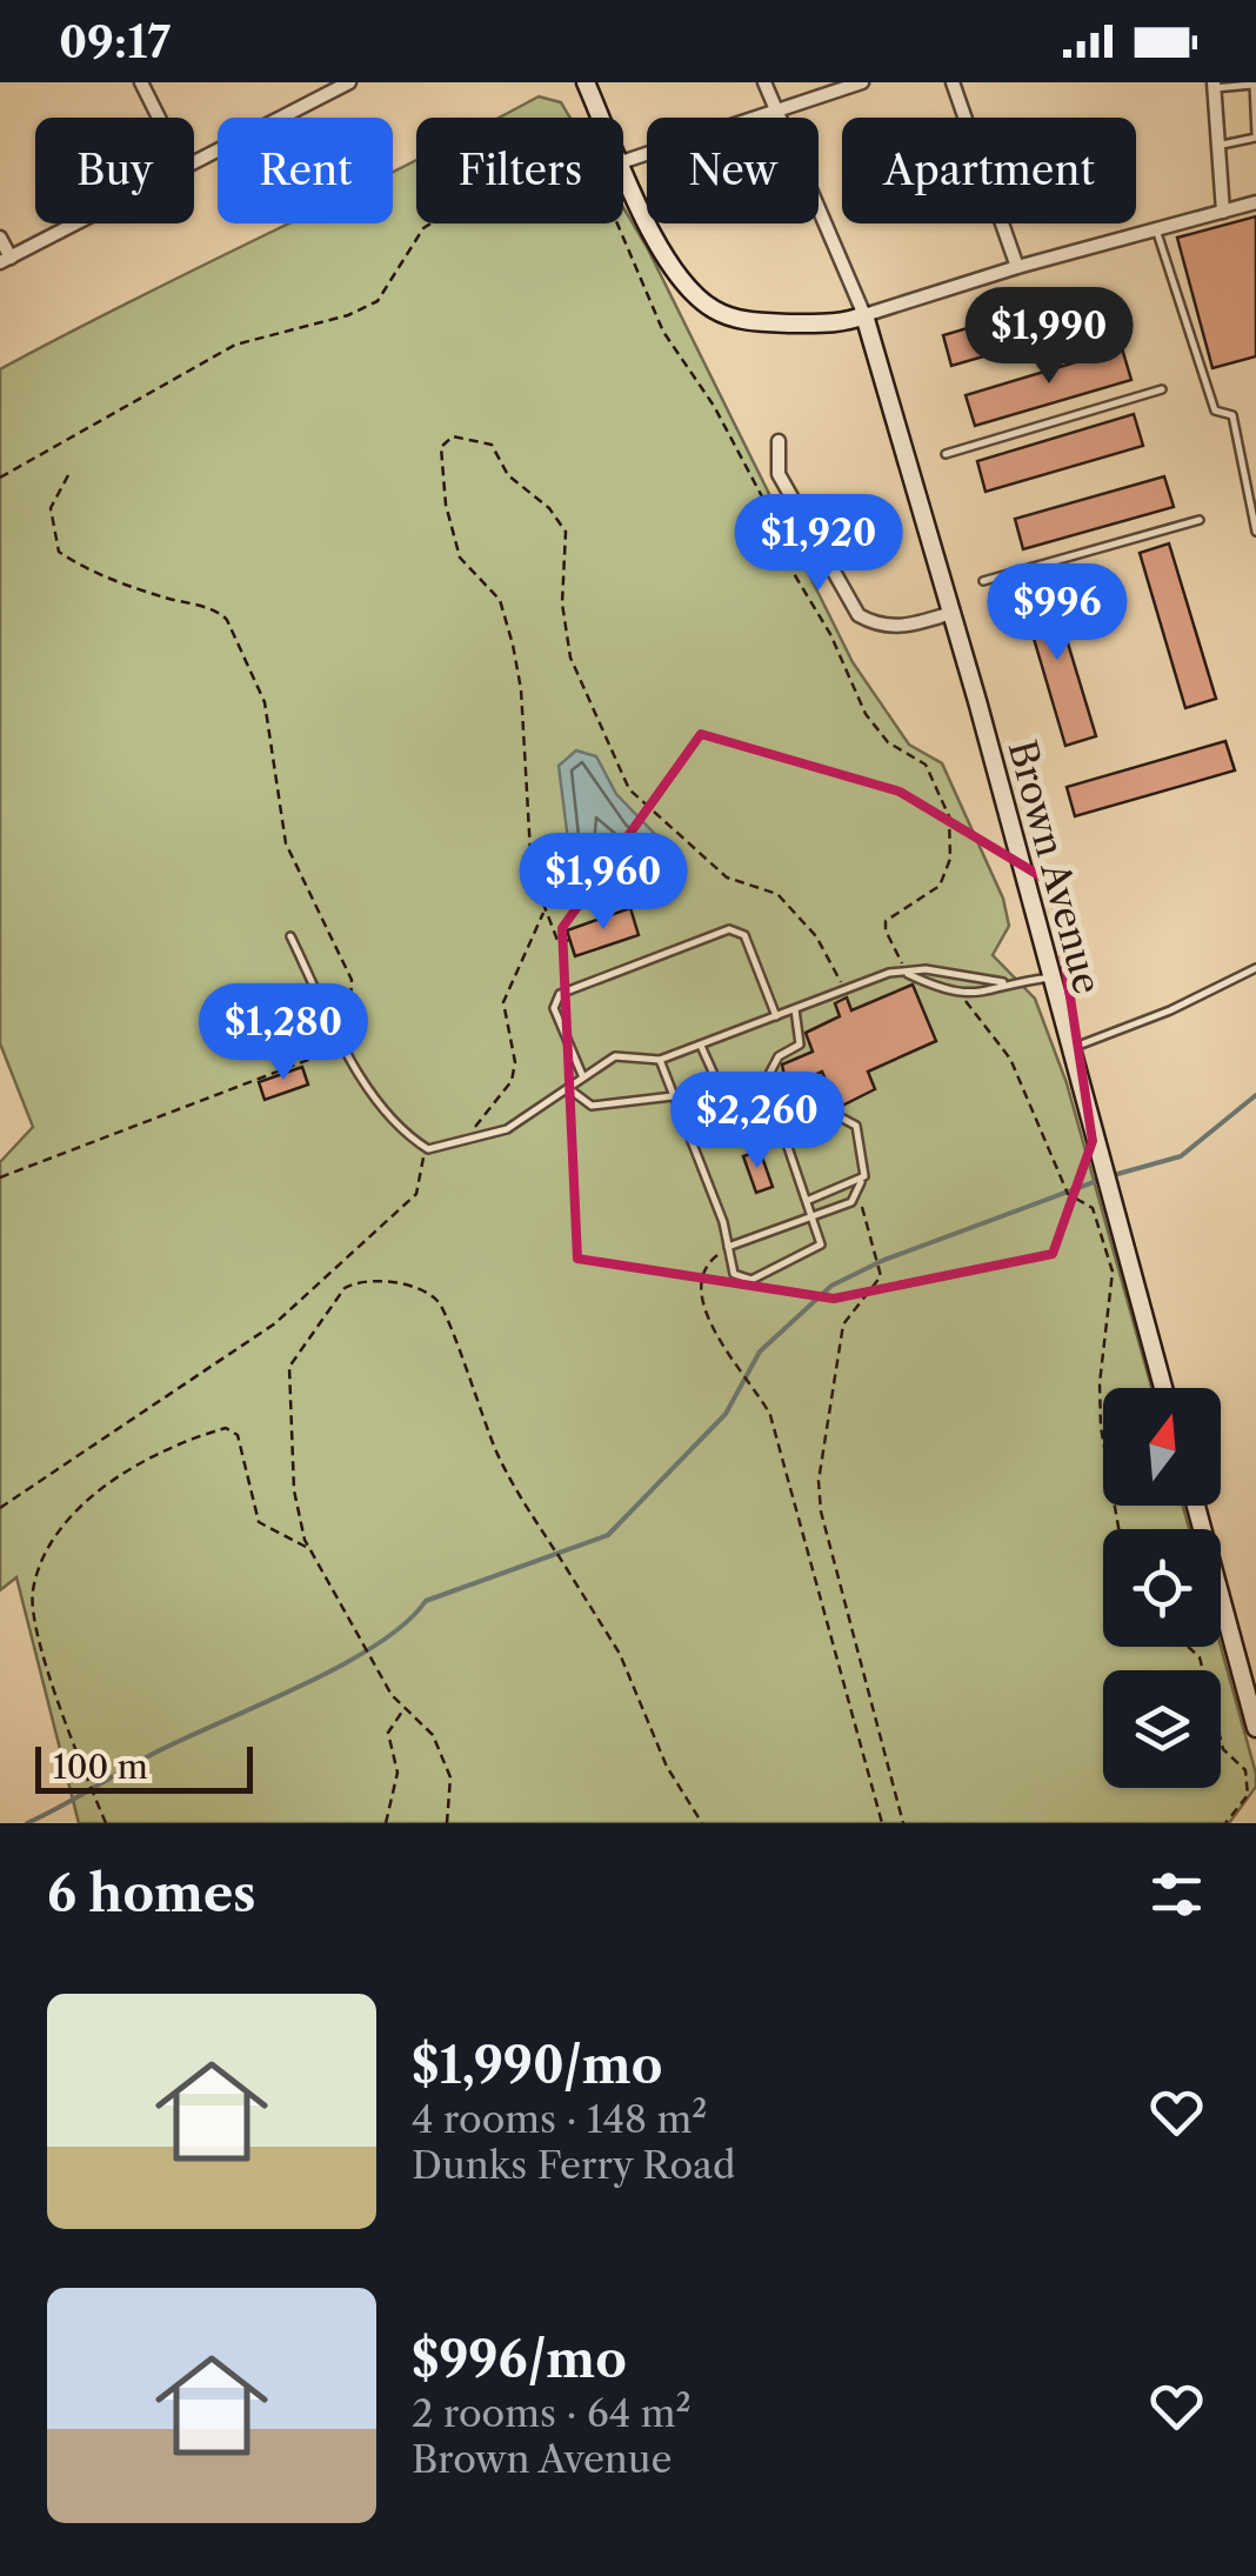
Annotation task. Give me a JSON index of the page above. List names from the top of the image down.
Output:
{
  "streets": {
    "street": ["Brown Avenue"]
  },
  "scale_bar": "100 m",
  "north": "top",
  "page": {
    "status": "09:17",
    "chip": [
      "Buy",
      "Rent",
      "Filters",
      "New",
      "Apartment"
    ],
    "price": [
      "$1,990",
      "$1,920",
      "$996",
      "$1,960",
      "$1,280",
      "$2,260"
    ],
    "scale": "100 m",
    "heading": "6 homes",
    "list": [
      {
        "name": "$1,990/mo",
        "note": "4 rooms · 148 m² · Dunks Ferry Road"
      },
      {
        "name": "$996/mo",
        "note": "2 rooms · 64 m² · Brown Avenue"
      }
    ]
  }
}
